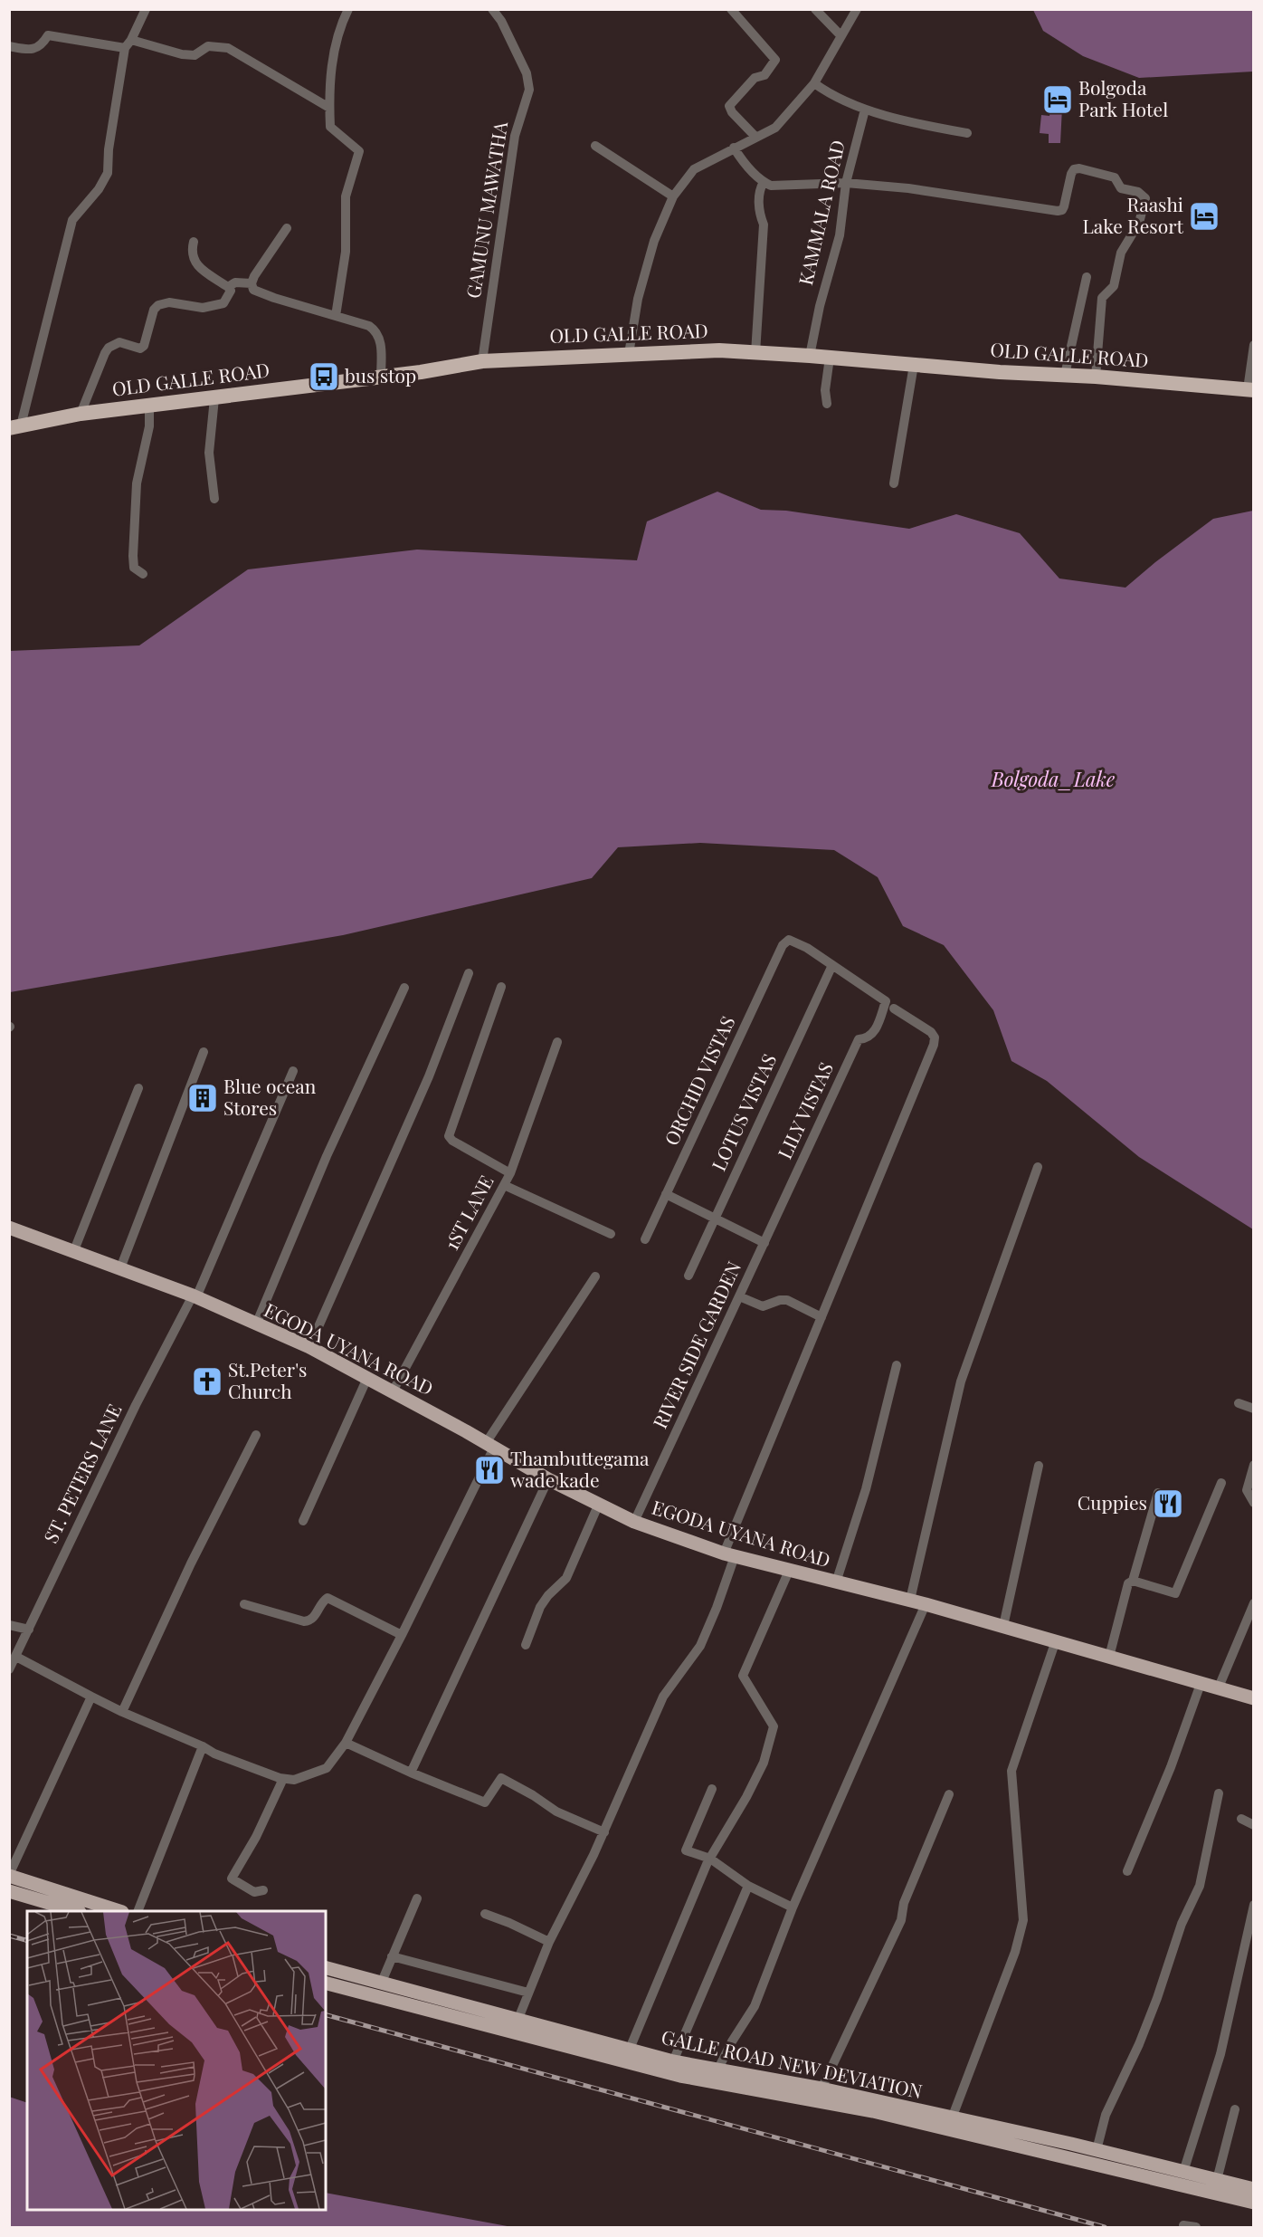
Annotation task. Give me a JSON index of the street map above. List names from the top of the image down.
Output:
{
  "streets": {
    "highway": ["OLD GALLE ROAD"],
    "main road": ["EGODA UYANA ROAD", "GALLE ROAD NEW DEVIATION"],
    "street": [
      "GAMUNU MAWATHA",
      "KAMMALA ROAD",
      "ORCHID VISTAS",
      "LILY VISTAS",
      "LOTUS VISTAS",
      "1ST LANE",
      "RIVER SIDE GARDEN",
      "ST. PETERS LANE"
    ]
  },
  "crossings": [
    ["GAMUNU MAWATHA", "OLD GALLE ROAD"],
    ["KAMMALA ROAD", "OLD GALLE ROAD"],
    ["ORCHID VISTAS", "LILY VISTAS"],
    ["ORCHID VISTAS", "LOTUS VISTAS"],
    ["LILY VISTAS", "LOTUS VISTAS"],
    ["LILY VISTAS", "RIVER SIDE GARDEN"],
    ["1ST LANE", "EGODA UYANA ROAD"],
    ["RIVER SIDE GARDEN", "EGODA UYANA ROAD"],
    ["EGODA UYANA ROAD", "ST. PETERS LANE"]
  ],
  "water": ["Bolgoda_Lake"],
  "places": {
    "hotel": ["Bolgoda Park Hotel", "Raashi Lake Resort"],
    "bus stop": ["bus stop"],
    "building": ["Blue ocean Stores"],
    "church": ["St.Peter's Church"],
    "restaurant": ["Thambuttegama wade kade", "Cuppies"]
  }
}
